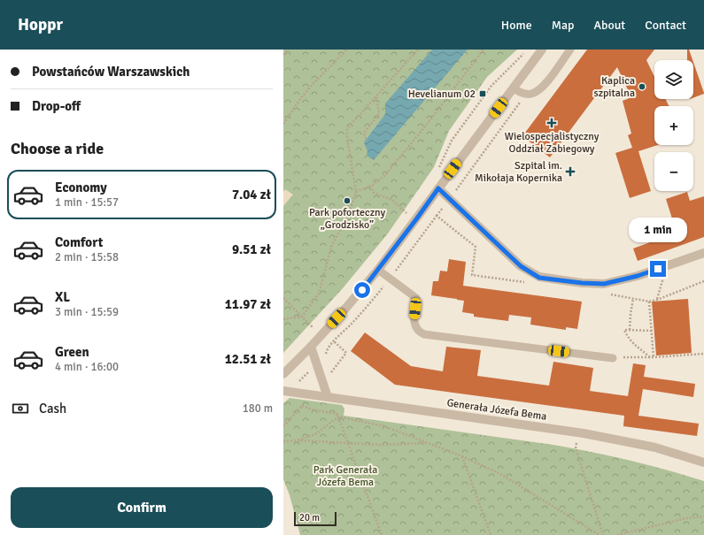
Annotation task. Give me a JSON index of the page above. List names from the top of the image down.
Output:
{
  "streets": {
    "street": ["Generała Józefa Bema"]
  },
  "parks": ["Park Generała Józefa Bema"],
  "places": {
    "other": ["Kaplica szpitalna", "Park poforteczny „Grodzisko”"],
    "transit": ["Hevelianum 02"],
    "health": ["Wielospecjalistyczny Oddział Zabiegowy", "Szpital im. Mikołaja Kopernika"]
  },
  "scale_bar": "20 m",
  "page": {
    "header": "Hoppr",
    "nav": [
      "Home",
      "Map",
      "About",
      "Contact"
    ],
    "banner": ["Powstańców Warszawskich", "Drop-off"],
    "map_buttons": ["+", "−"],
    "heading": "Choose a ride",
    "list": [
      {
        "name": "Economy",
        "note": "1 min · 15:57",
        "value": "7.04 zł"
      },
      {
        "name": "Comfort",
        "note": "2 min · 15:58",
        "value": "9.51 zł"
      },
      {
        "name": "XL",
        "note": "3 min · 15:59",
        "value": "11.97 zł"
      },
      {
        "name": "Green",
        "note": "4 min · 16:00",
        "value": "12.51 zł"
      }
    ],
    "bubble": "1 min",
    "pay": ["Cash", "180 m"],
    "buttons": "Confirm",
    "scale": "20 m"
  }
}
